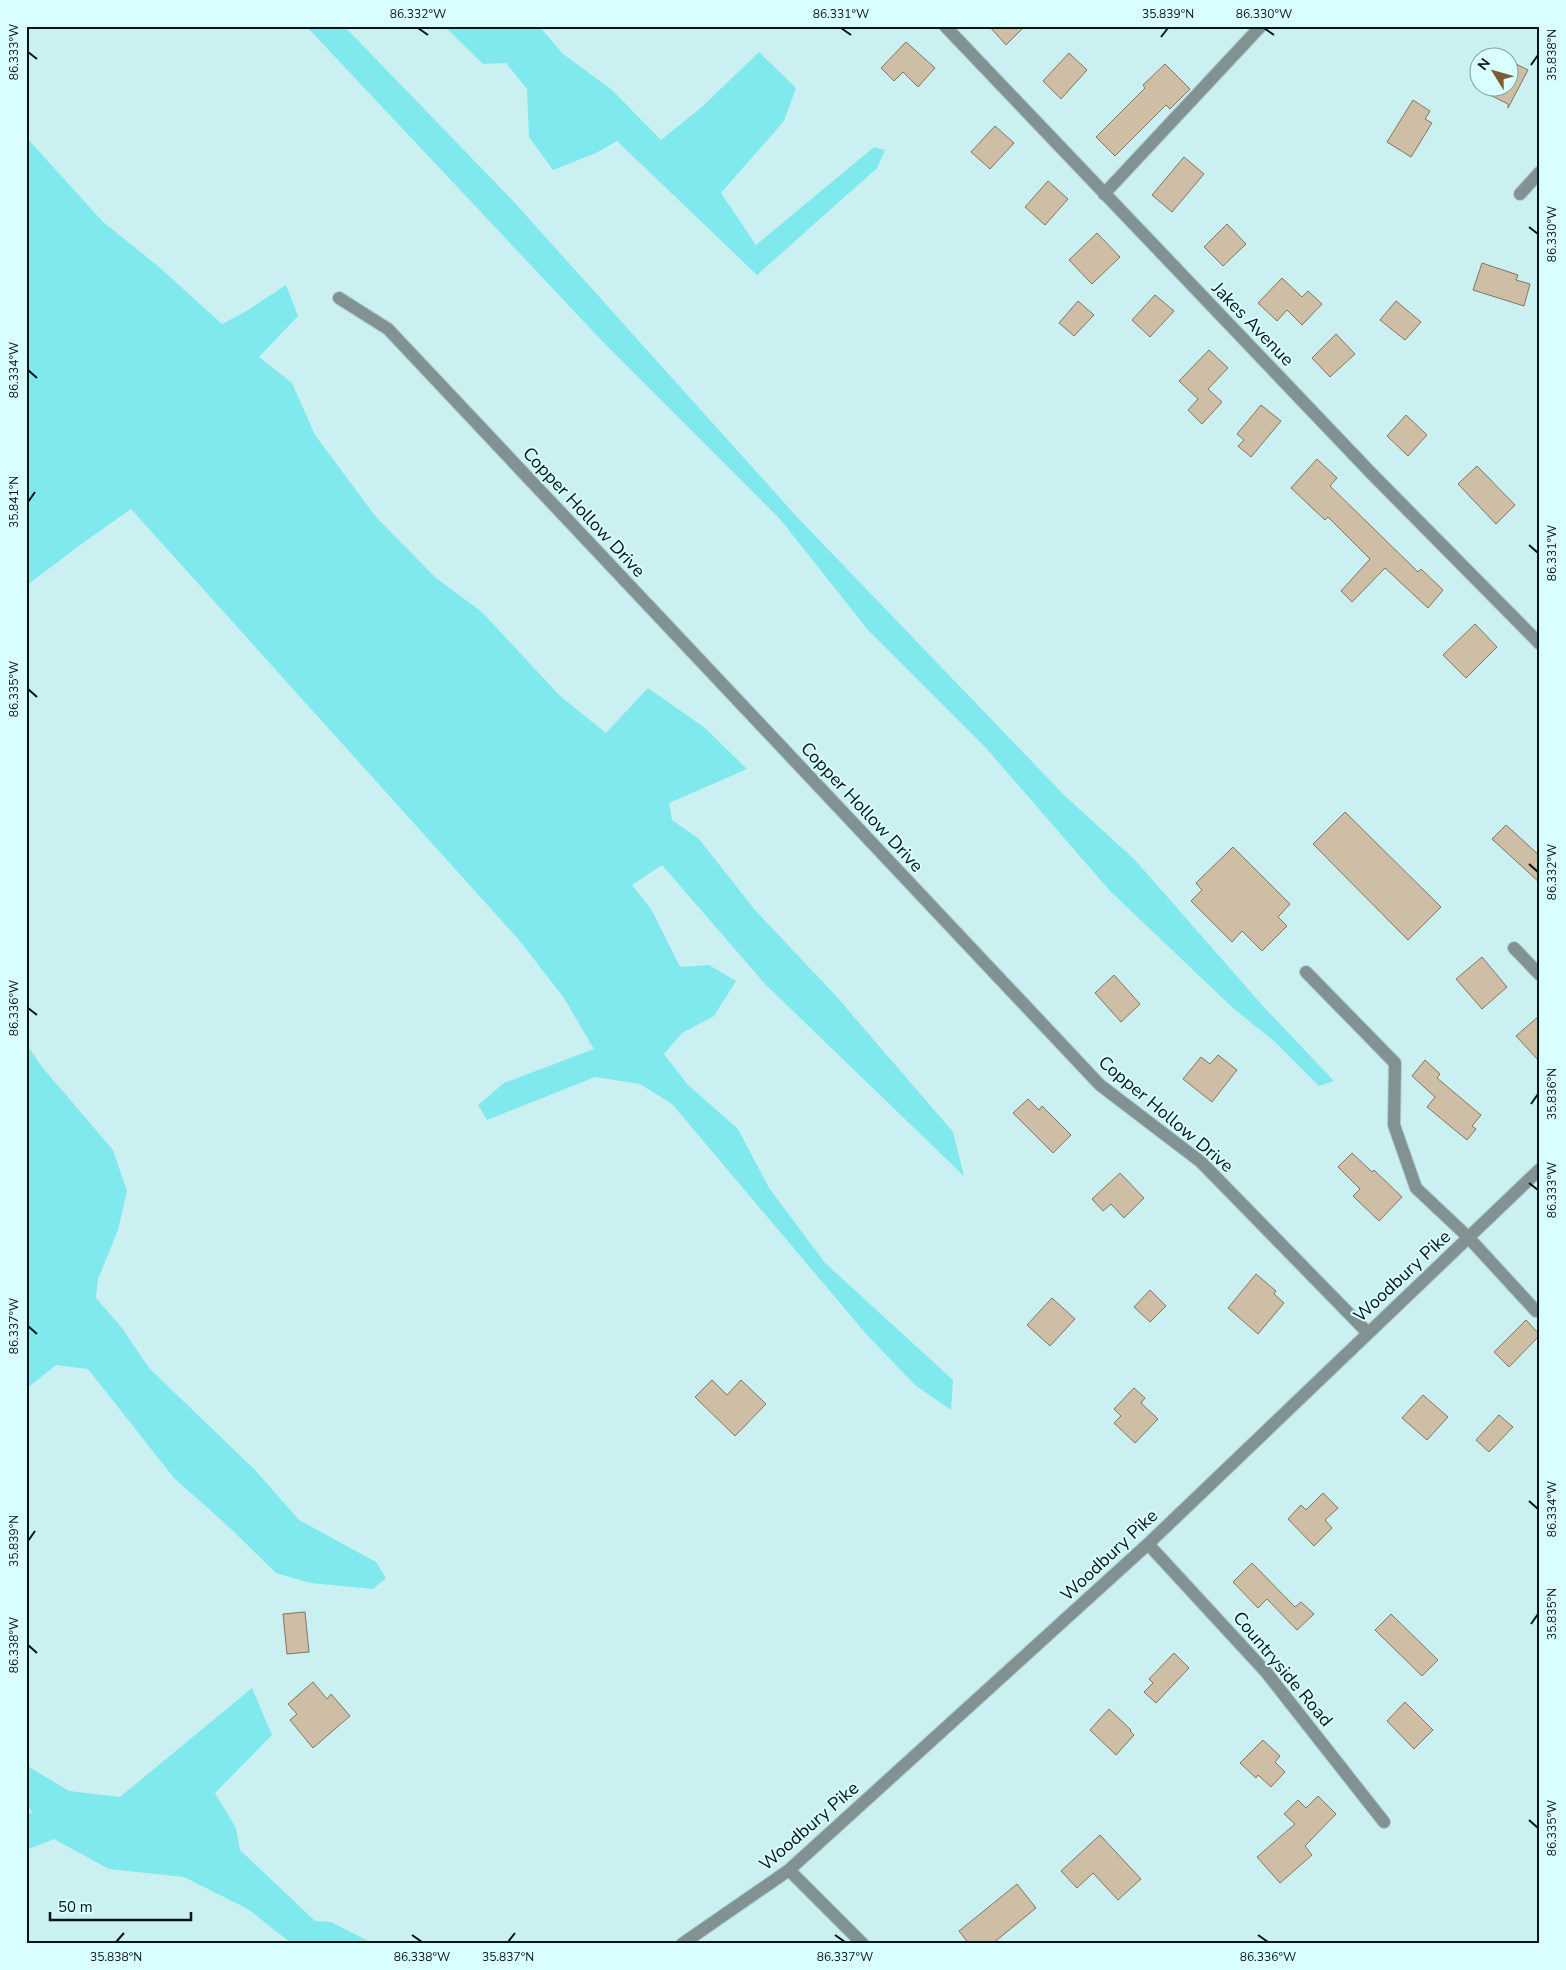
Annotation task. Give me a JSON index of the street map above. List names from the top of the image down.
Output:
{
  "streets": {
    "street": [
      "Jakes Avenue",
      "Copper Hollow Drive",
      "Woodbury Pike",
      "Countryside Road"
    ]
  },
  "crossings": [
    ["Copper Hollow Drive", "Woodbury Pike"],
    ["Woodbury Pike", "Countryside Road"]
  ],
  "scale_bar": "50 m",
  "north": "top left",
  "coordinates": [
    "86.332°W",
    "86.331°W",
    "35.839°N",
    "86.330°W",
    "86.333°W",
    "35.838°N",
    "86.334°W",
    "35.841°N",
    "86.335°W",
    "86.336°W",
    "35.836°N",
    "86.337°W",
    "35.835°N",
    "86.338°W",
    "35.837°N"
  ]
}
